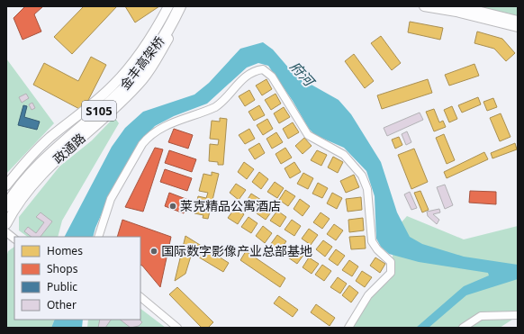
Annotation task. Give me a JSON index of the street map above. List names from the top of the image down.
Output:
{
  "streets": {
    "highway": ["金丰高架桥", "S105"],
    "main road": ["政通路"]
  },
  "water": ["府河"],
  "places": ["莱克精品公寓酒店", "国际数字影像产业总部基地"],
  "legend": [
    "Homes",
    "Shops",
    "Public",
    "Other"
  ]
}
